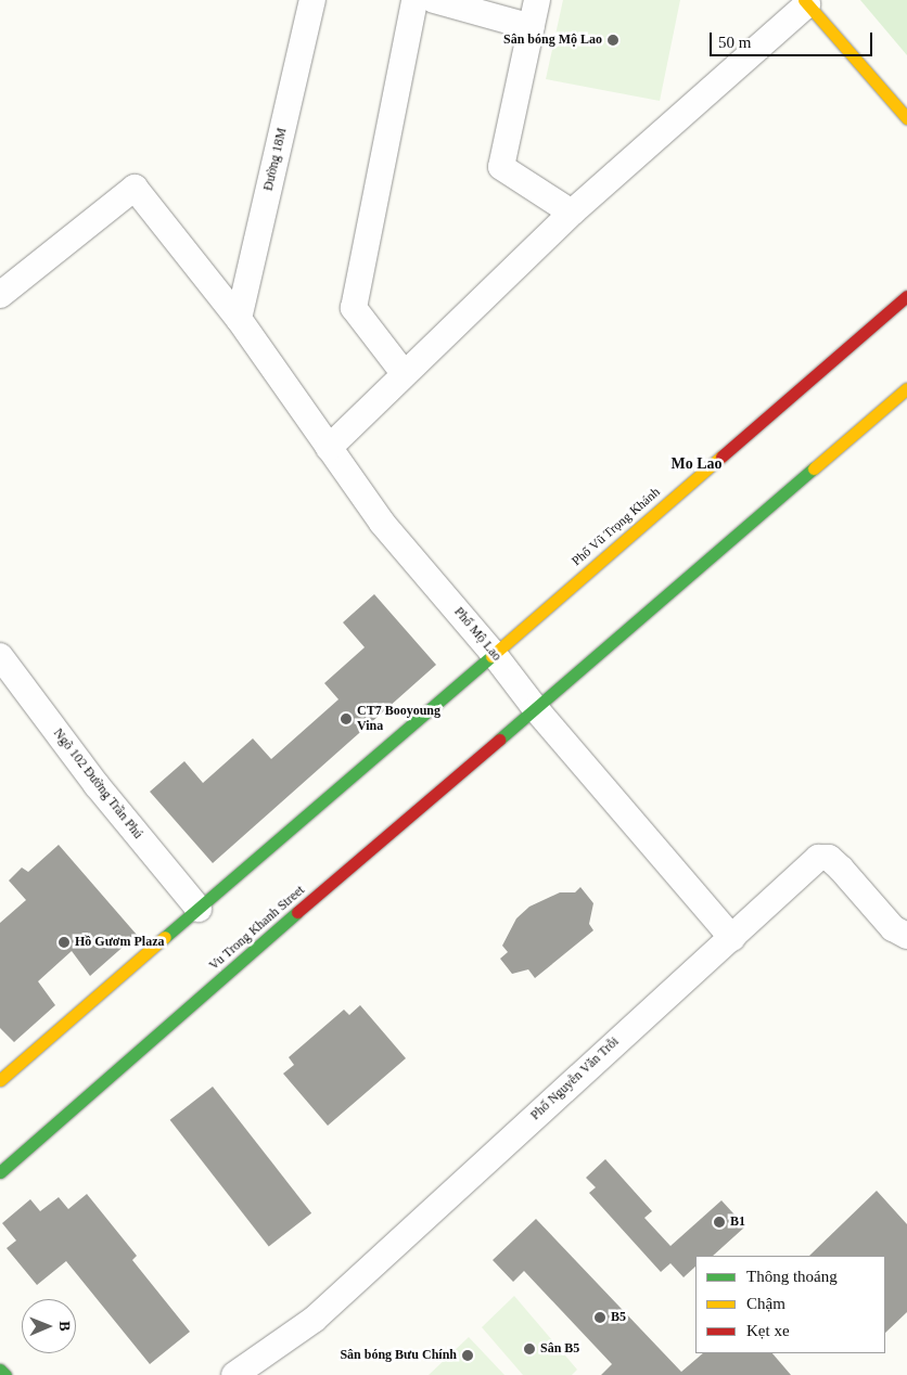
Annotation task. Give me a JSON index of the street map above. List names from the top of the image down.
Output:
{
  "streets": {
    "main road": ["Phố Vũ Trọng Khánh", "Vu Trong Khanh Street"],
    "street": [
      "Đường 18M",
      "Phố Mộ Lao",
      "Ngõ 102 Đường Trần Phú",
      "Phố Nguyễn Văn Trỗi"
    ]
  },
  "crossings": [
    ["Đường 18M", "Phố Mộ Lao"],
    ["Phố Vũ Trọng Khánh", "Phố Mộ Lao"],
    ["Phố Mộ Lao", "Vu Trong Khanh Street"],
    ["Phố Mộ Lao", "Phố Nguyễn Văn Trỗi"]
  ],
  "districts": ["Mo Lao"],
  "places": [
    "Sân bóng Mộ Lao",
    "CT7 Booyoung Vina",
    "Hồ Gươm Plaza",
    "B1",
    "B5",
    "Sân B5",
    "Sân bóng Bưu Chính"
  ],
  "legend": ["Thông thoáng", "Chậm", "Kẹt xe"],
  "scale_bar": "50 m",
  "north": "right"
}
